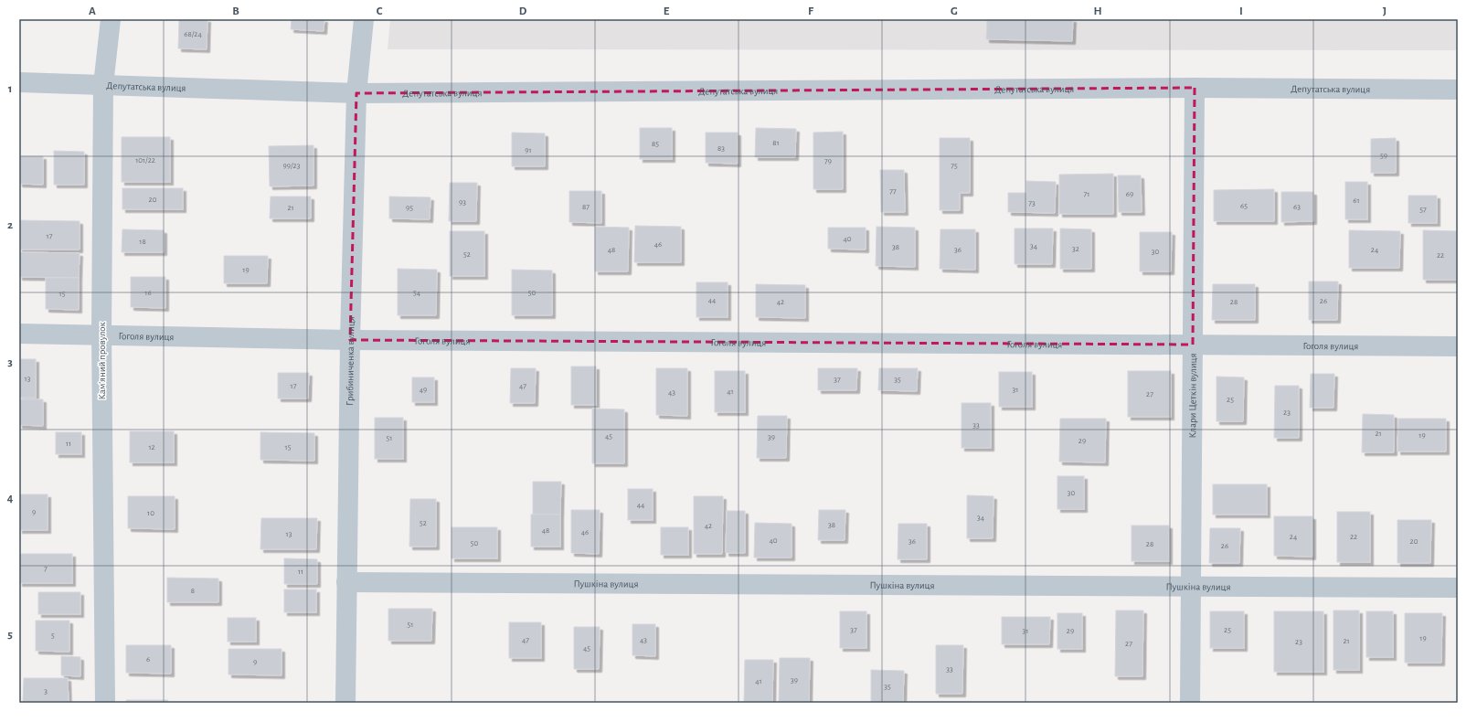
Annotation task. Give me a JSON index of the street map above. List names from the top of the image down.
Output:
{
  "streets": {
    "street": [
      "Депутатська вулиця",
      "Гоголя вулиця",
      "Кам’яний провулок",
      "Грибиниченка вулиця",
      "Клари Цеткін вулиця",
      "Пушкіна вулиця"
    ]
  },
  "crossings": [
    ["Депутатська вулиця", "Кам’яний провулок"],
    ["Депутатська вулиця", "Грибиниченка вулиця"],
    ["Депутатська вулиця", "Клари Цеткін вулиця"],
    ["Гоголя вулиця", "Кам’яний провулок"],
    ["Гоголя вулиця", "Грибиниченка вулиця"],
    ["Гоголя вулиця", "Клари Цеткін вулиця"],
    ["Грибиниченка вулиця", "Пушкіна вулиця"],
    ["Клари Цеткін вулиця", "Пушкіна вулиця"]
  ],
  "house_numbers": [
    "68/24",
    "81",
    "85",
    "83",
    "91",
    "59",
    "101/22",
    "79",
    "99/23",
    "75",
    "77",
    "71",
    "69",
    "20",
    "61",
    "93",
    "73",
    "65",
    "87",
    "63",
    "21",
    "95",
    "57",
    "17",
    "40",
    "18",
    "46",
    "34",
    "38",
    "32",
    "48",
    "36",
    "24",
    "30",
    "52",
    "22",
    "19",
    "16",
    "54",
    "50",
    "15",
    "44",
    "26",
    "42",
    "28",
    "13",
    "37",
    "35",
    "17",
    "47",
    "49",
    "31",
    "41",
    "43",
    "27",
    "25",
    "23",
    "33",
    "21",
    "19",
    "45",
    "39",
    "51",
    "29",
    "11",
    "12",
    "15",
    "30",
    "44",
    "9",
    "10",
    "34",
    "52",
    "38",
    "42",
    "48",
    "46",
    "13",
    "24",
    "22",
    "40",
    "36",
    "20",
    "50",
    "28",
    "26",
    "7",
    "11",
    "8",
    "51",
    "37",
    "25",
    "31",
    "29",
    "5",
    "19",
    "47",
    "43",
    "21",
    "23",
    "27",
    "45",
    "6",
    "9",
    "33",
    "39",
    "41",
    "35",
    "3"
  ],
  "grid": {
    "columns": [
      "A",
      "B",
      "C",
      "D",
      "E",
      "F",
      "G",
      "H",
      "I",
      "J"
    ],
    "rows": [
      "1",
      "2",
      "3",
      "4",
      "5"
    ]
  }
}
